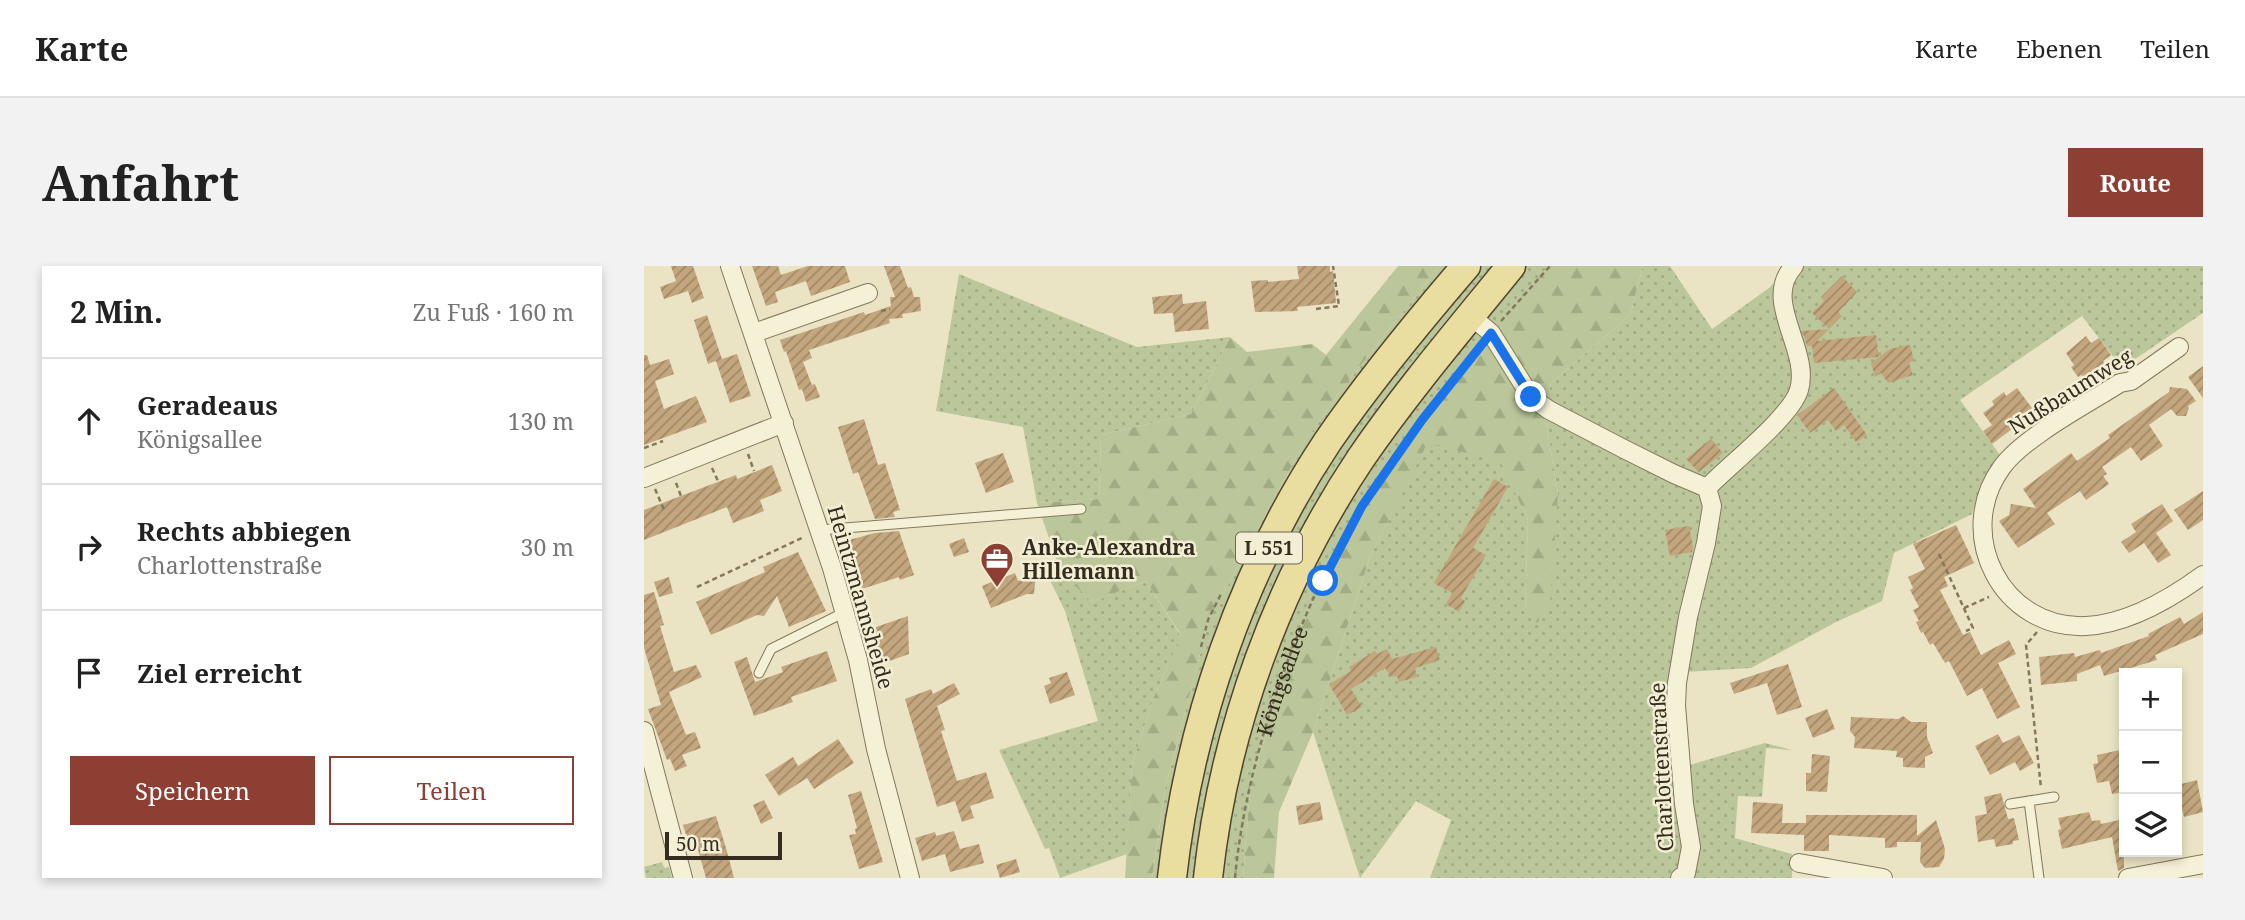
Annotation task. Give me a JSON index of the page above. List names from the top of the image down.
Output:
{
  "streets": {
    "main road": ["L 551", "Königsallee"],
    "street": ["Nußbaumweg", "Heintzmannsheide", "Charlottenstraße"]
  },
  "places": {
    "office": ["Anke-Alexandra Hillemann"]
  },
  "scale_bar": "50 m",
  "page": {
    "header": "Karte",
    "nav": ["Karte", "Ebenen", "Teilen"],
    "buttons": [
      "Route",
      ["Speichern", "Teilen"]
    ],
    "title": "Anfahrt",
    "heading": ["2 Min.", "Zu Fuß · 160 m"],
    "list": [
      ["Geradeaus", "Königsallee", "130 m"],
      ["Rechts abbiegen", "Charlottenstraße", "30 m"],
      "Ziel erreicht"
    ],
    "map_buttons": ["+", "−"],
    "scale": "50 m"
  }
}
